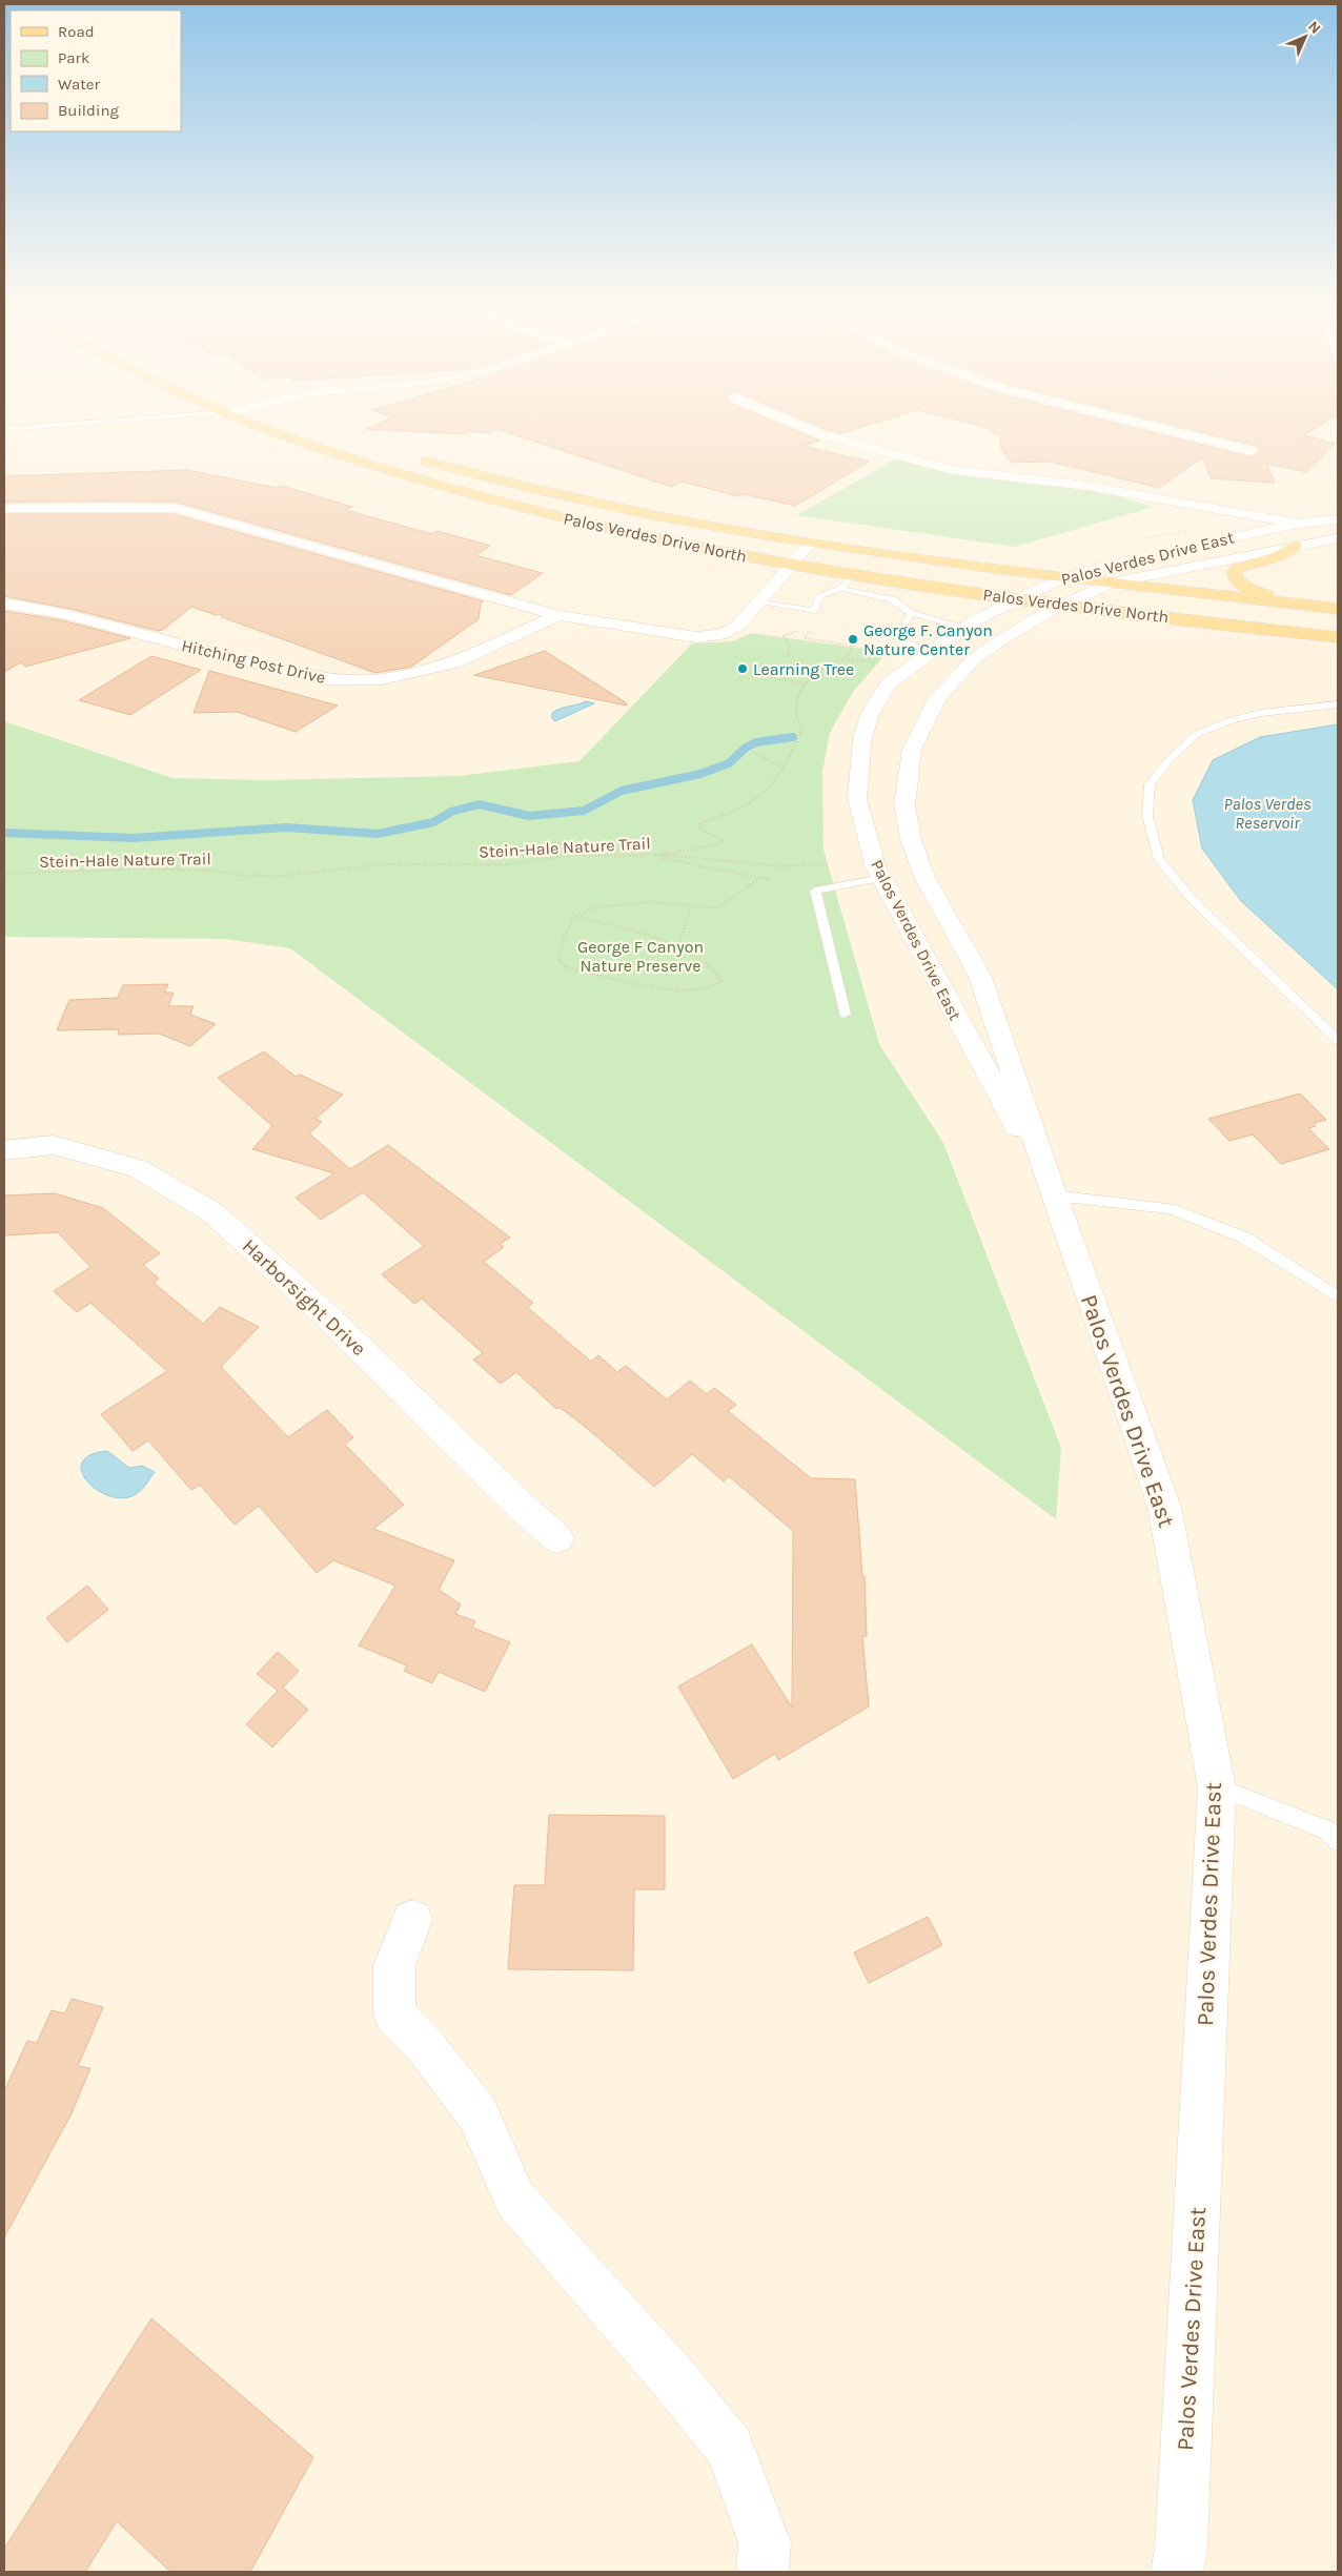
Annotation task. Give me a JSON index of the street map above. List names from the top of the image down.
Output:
{
  "streets": {
    "main road": ["Palos Verdes Drive North"],
    "street": ["Palos Verdes Drive East", "Hitching Post Drive", "Harborsight Drive"],
    "path": ["Stein-Hale Nature Trail"]
  },
  "crossings": [
    ["Palos Verdes Drive North", "Palos Verdes Drive East"]
  ],
  "water": ["Palos Verdes Reservoir"],
  "parks": ["George F Canyon Nature Preserve"],
  "places": ["George F. Canyon Nature Center", "Learning Tree"],
  "legend": [
    "Road",
    "Park",
    "Water",
    "Building"
  ],
  "north": "top right"
}
